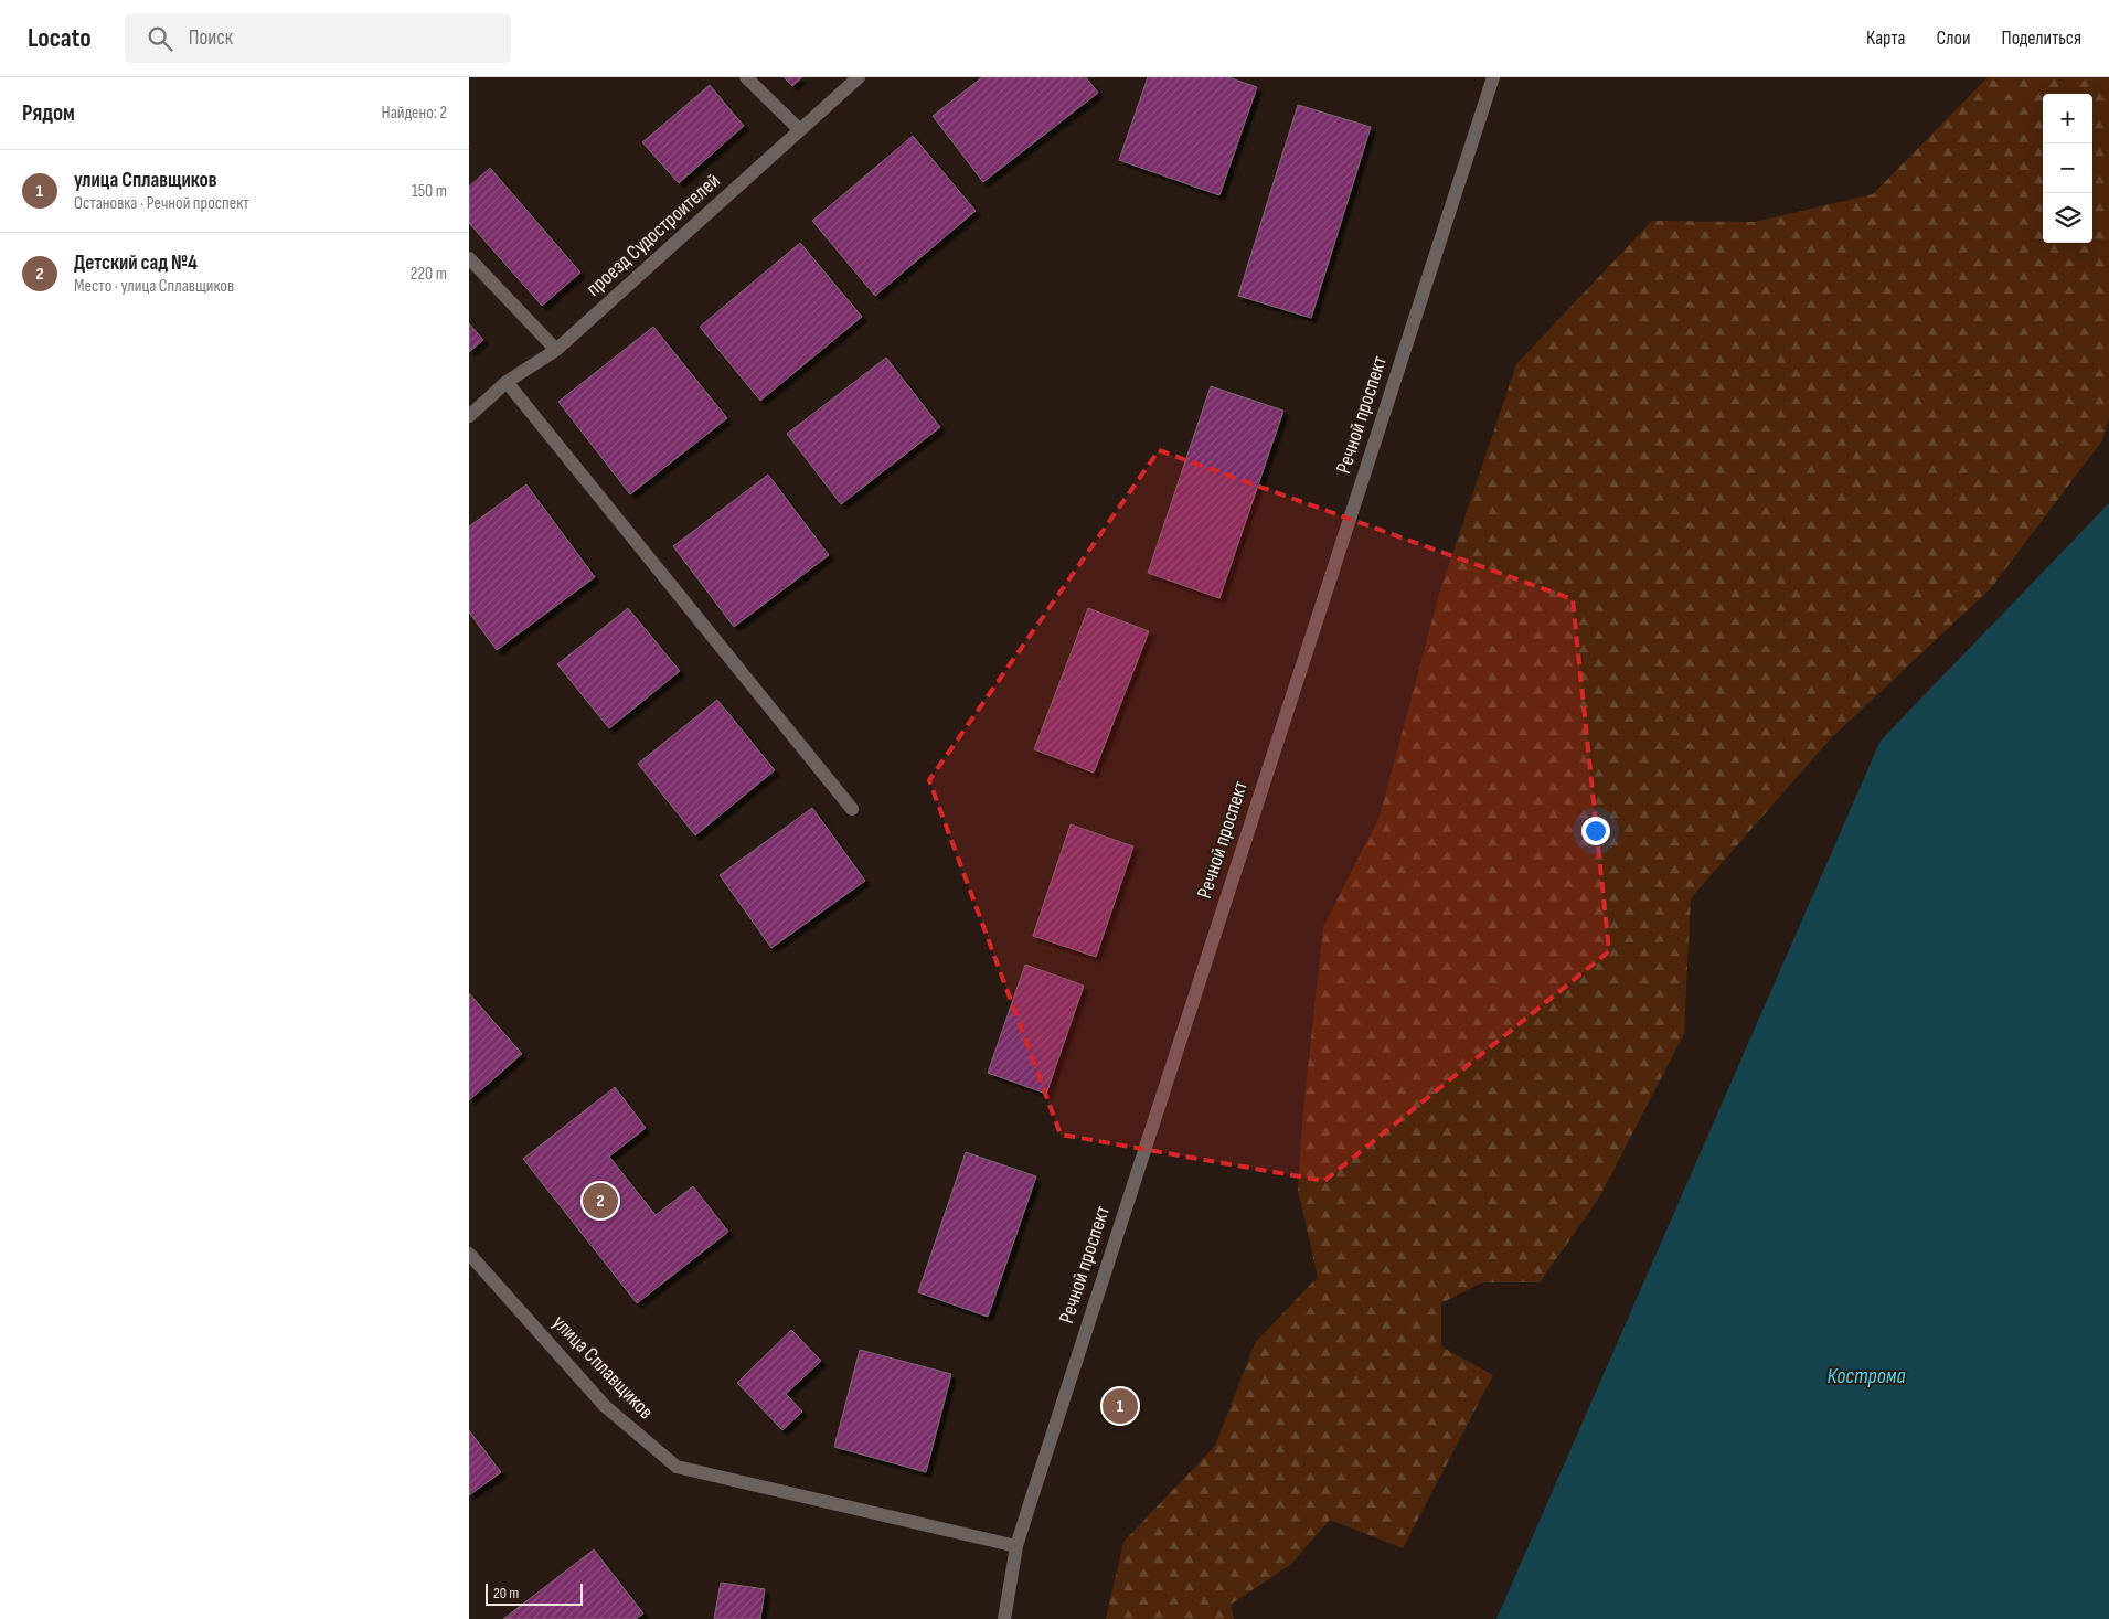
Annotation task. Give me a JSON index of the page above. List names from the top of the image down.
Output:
{
  "streets": {
    "street": ["проезд Судостроителей", "Речной проспект", "улица Сплавщиков"]
  },
  "crossings": [
    ["Речной проспект", "улица Сплавщиков"]
  ],
  "water": ["Кострома"],
  "scale_bar": "20 m",
  "page": {
    "header": "Locato",
    "search": "Поиск",
    "nav": ["Карта", "Слои", "Поделиться"],
    "heading": ["Рядом", "Найдено: 2"],
    "map_buttons": ["+", "−"],
    "list": [
      {
        "mark": "1",
        "name": "улица Сплавщиков",
        "note": "Остановка · Речной проспект",
        "value": "150 m"
      },
      {
        "mark": "2",
        "name": "Детский сад №4",
        "note": "Место · улица Сплавщиков",
        "value": "220 m"
      }
    ],
    "pins": ["2", "1"],
    "scale": "20 m"
  }
}
